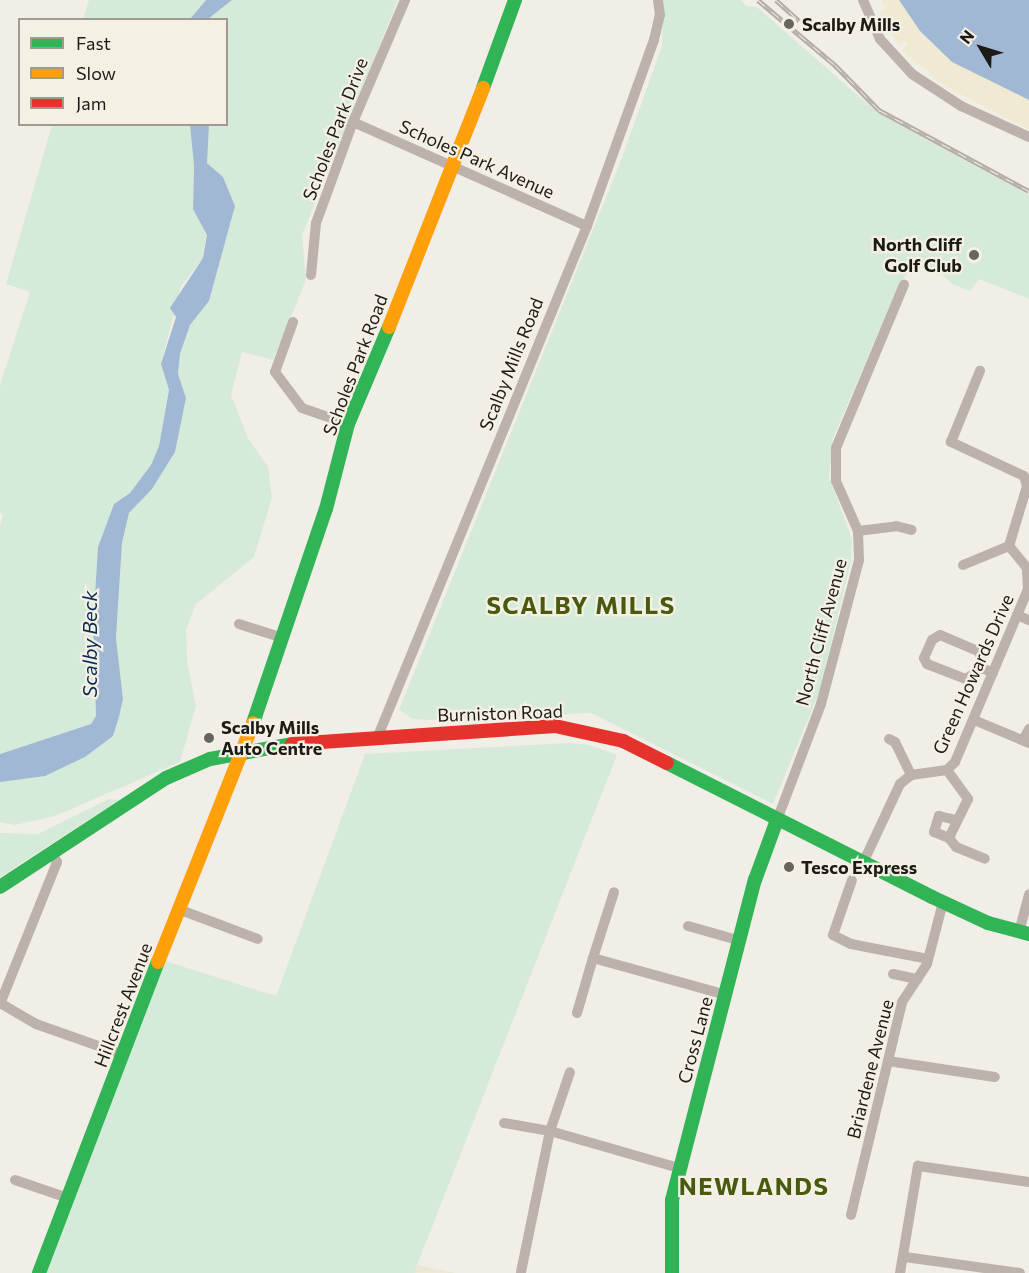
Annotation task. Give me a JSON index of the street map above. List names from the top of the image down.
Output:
{
  "streets": {
    "street": [
      "Scholes Park Drive",
      "Scholes Park Avenue",
      "Scalby Mills Road",
      "Scholes Park Road",
      "North Cliff Avenue",
      "Green Howards Drive",
      "Burniston Road",
      "Hillcrest Avenue",
      "Cross Lane",
      "Briardene Avenue"
    ]
  },
  "crossings": [
    ["Scholes Park Drive", "Scholes Park Avenue"],
    ["Scholes Park Avenue", "Scalby Mills Road"],
    ["Scholes Park Avenue", "Scholes Park Road"],
    ["Scalby Mills Road", "Burniston Road"],
    ["Scholes Park Road", "Burniston Road"],
    ["Scholes Park Road", "Hillcrest Avenue"],
    ["North Cliff Avenue", "Burniston Road"],
    ["North Cliff Avenue", "Cross Lane"],
    ["Burniston Road", "Hillcrest Avenue"],
    ["Burniston Road", "Cross Lane"],
    ["Burniston Road", "Briardene Avenue"]
  ],
  "districts": ["SCALBY MILLS", "NEWLANDS"],
  "water": ["Scalby Beck"],
  "places": [
    "Scalby Mills",
    "North Cliff Golf Club",
    "Scalby Mills Auto Centre",
    "Tesco Express"
  ],
  "legend": ["Fast", "Slow", "Jam"],
  "north": "top left"
}
